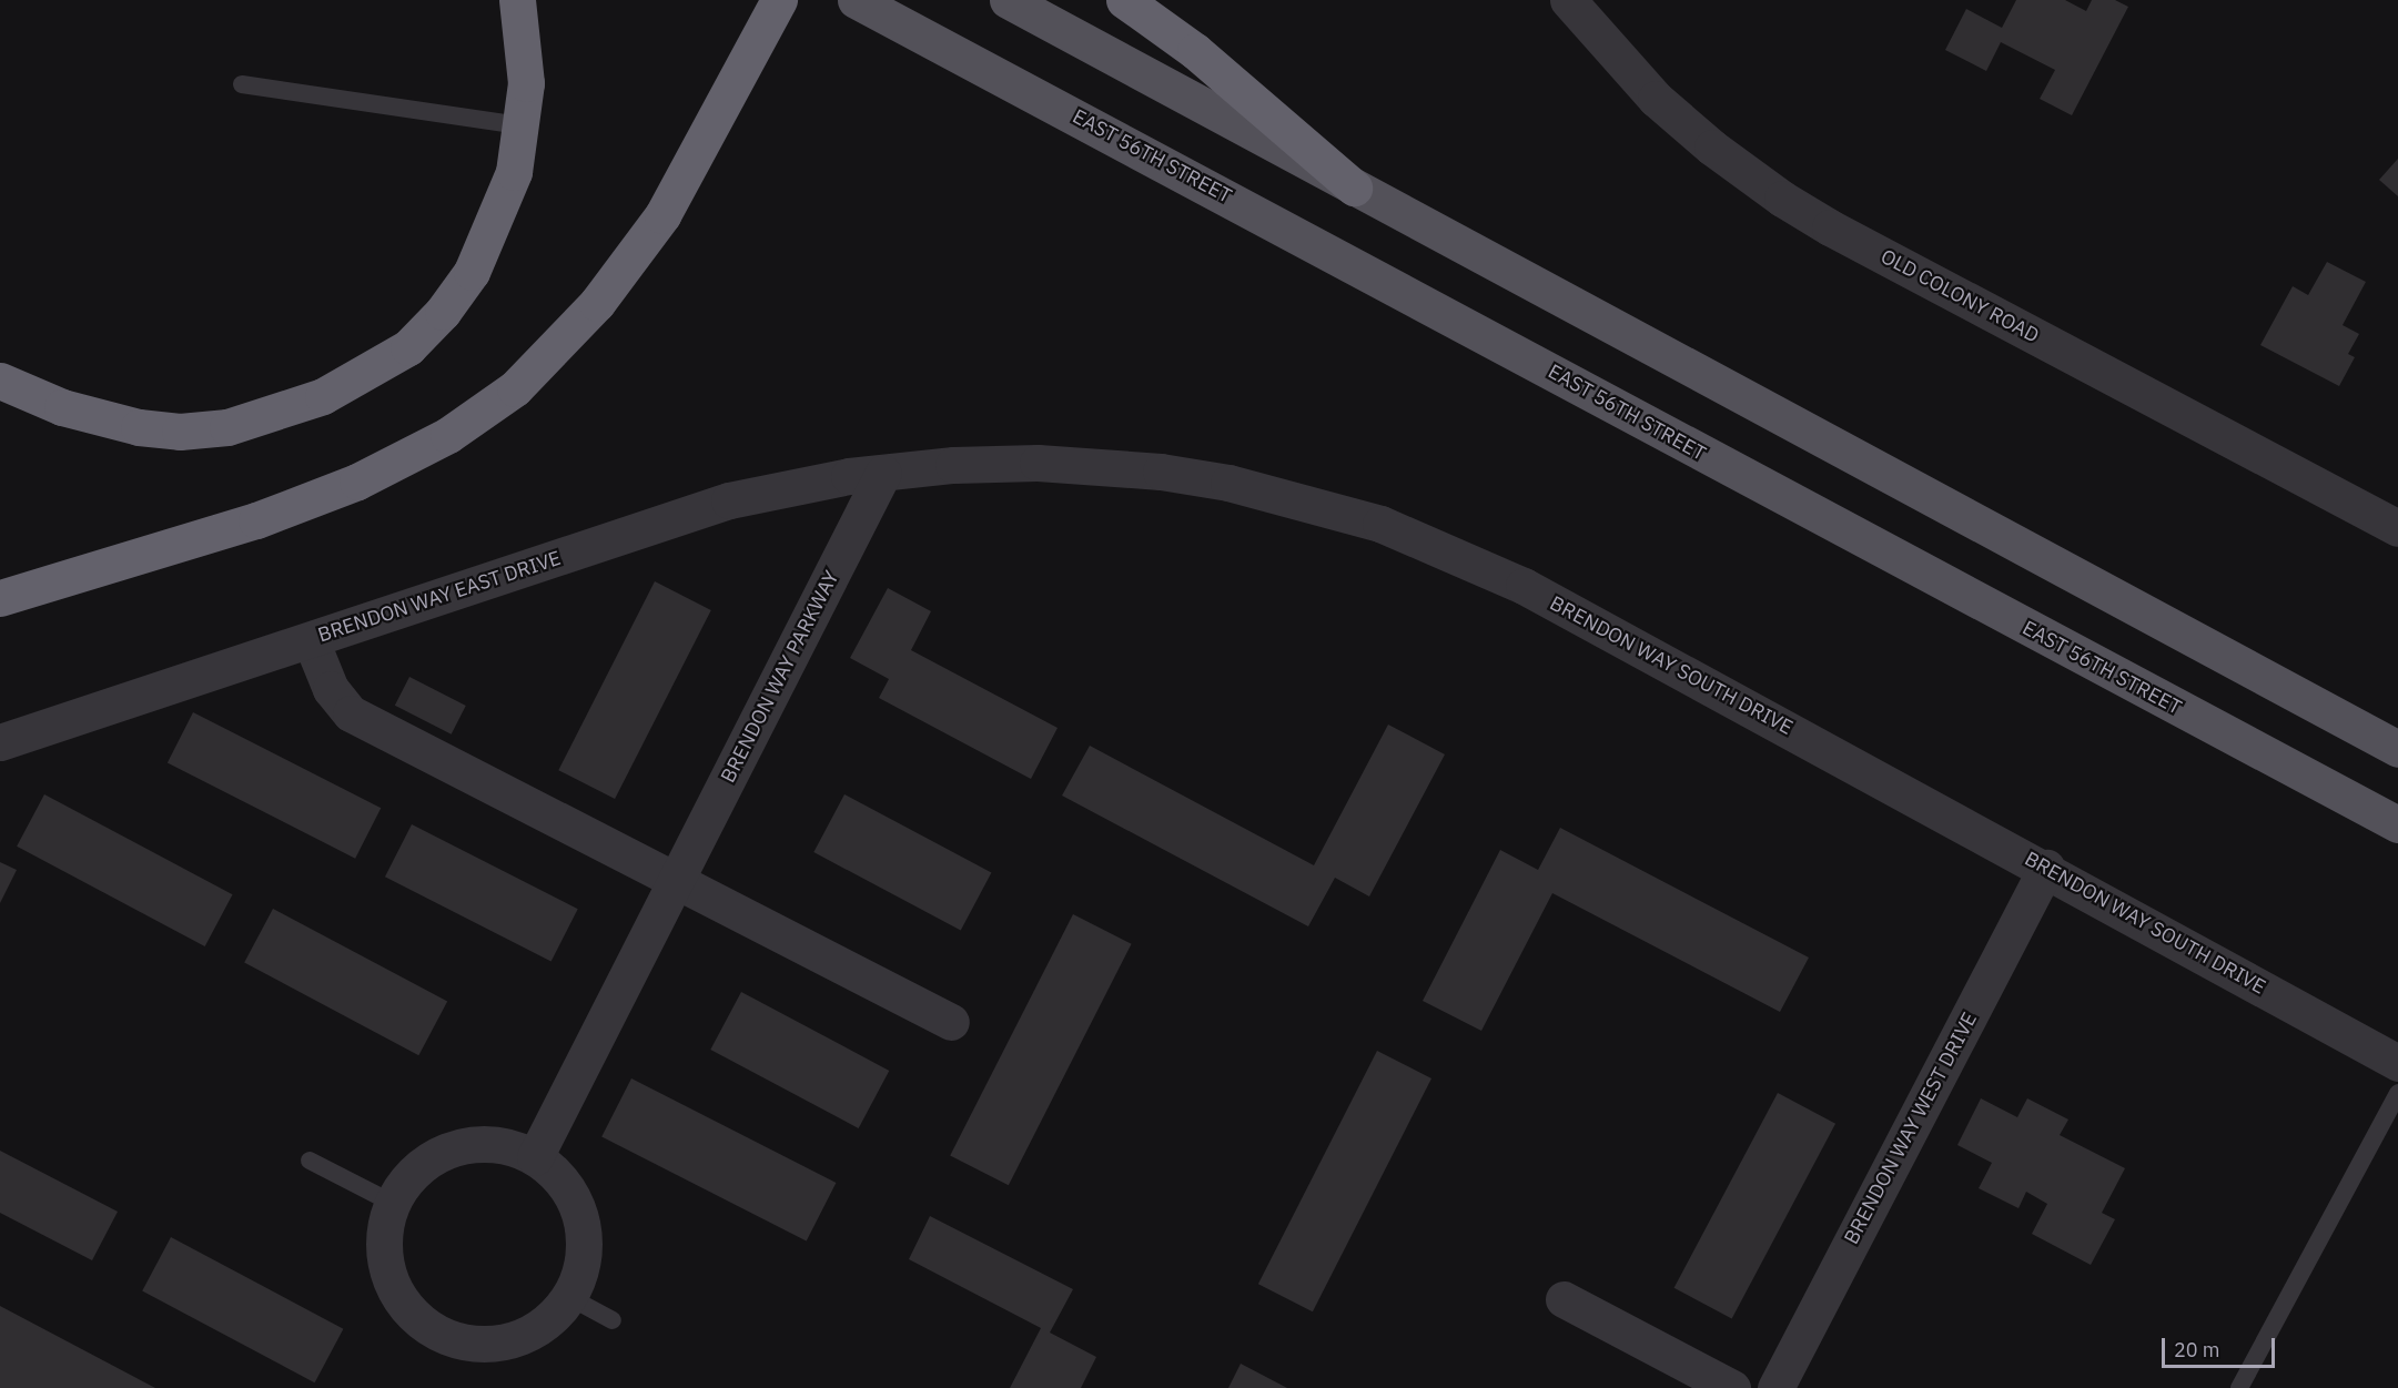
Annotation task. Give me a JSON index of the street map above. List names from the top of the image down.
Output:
{
  "streets": {
    "main road": ["EAST 56TH STREET"],
    "street": [
      "OLD COLONY ROAD",
      "BRENDON WAY EAST DRIVE",
      "BRENDON WAY SOUTH DRIVE",
      "BRENDON WAY PARKWAY",
      "BRENDON WAY WEST DRIVE"
    ]
  },
  "crossings": [
    ["BRENDON WAY EAST DRIVE", "BRENDON WAY SOUTH DRIVE"],
    ["BRENDON WAY EAST DRIVE", "BRENDON WAY PARKWAY"],
    ["BRENDON WAY SOUTH DRIVE", "BRENDON WAY PARKWAY"],
    ["BRENDON WAY SOUTH DRIVE", "BRENDON WAY WEST DRIVE"]
  ],
  "scale_bar": "20 m"
}
